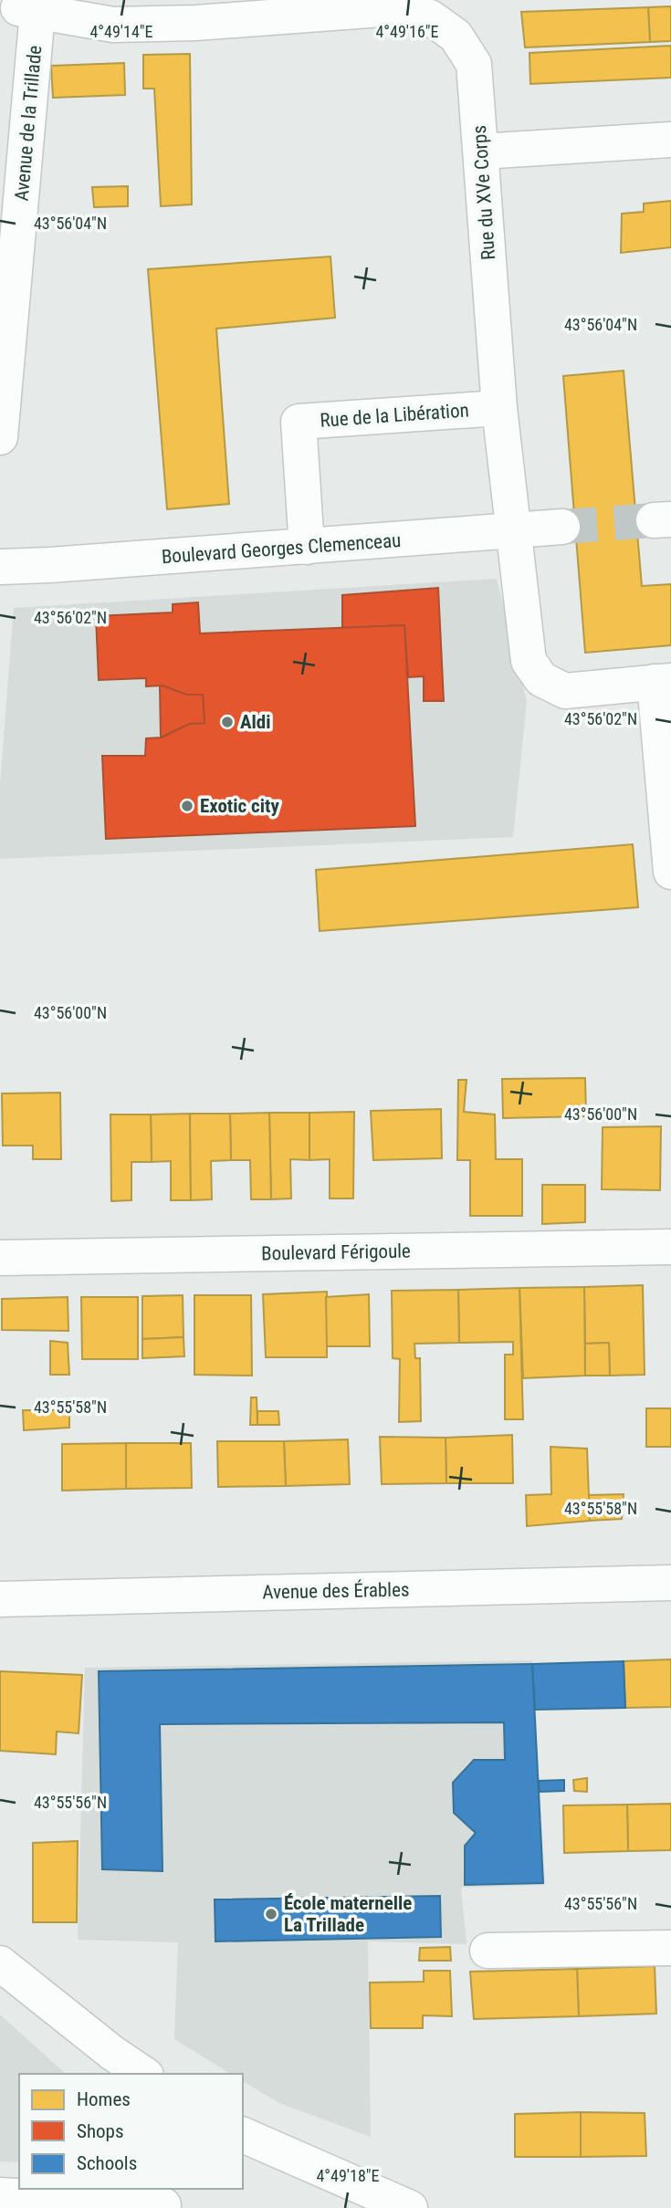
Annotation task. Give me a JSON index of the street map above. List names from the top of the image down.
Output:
{
  "streets": {
    "street": [
      "Avenue de la Trillade",
      "Rue du XVe Corps",
      "Rue de la Libération",
      "Boulevard Georges Clemenceau",
      "Boulevard Férigoule",
      "Avenue des Érables"
    ]
  },
  "crossings": [
    ["Avenue de la Trillade", "Rue du XVe Corps"],
    ["Rue du XVe Corps", "Rue de la Libération"],
    ["Rue du XVe Corps", "Boulevard Georges Clemenceau"],
    ["Rue de la Libération", "Boulevard Georges Clemenceau"]
  ],
  "places": ["Aldi", "Exotic city", "École maternelle La Trillade"],
  "legend": ["Homes", "Shops", "Schools"],
  "coordinates": [
    "4°49'14\"E",
    "4°49'16\"E",
    "43°56'04\"N",
    "43°56'02\"N",
    "43°56'00\"N",
    "43°55'58\"N",
    "43°55'56\"N",
    "4°49'18\"E"
  ]
}
